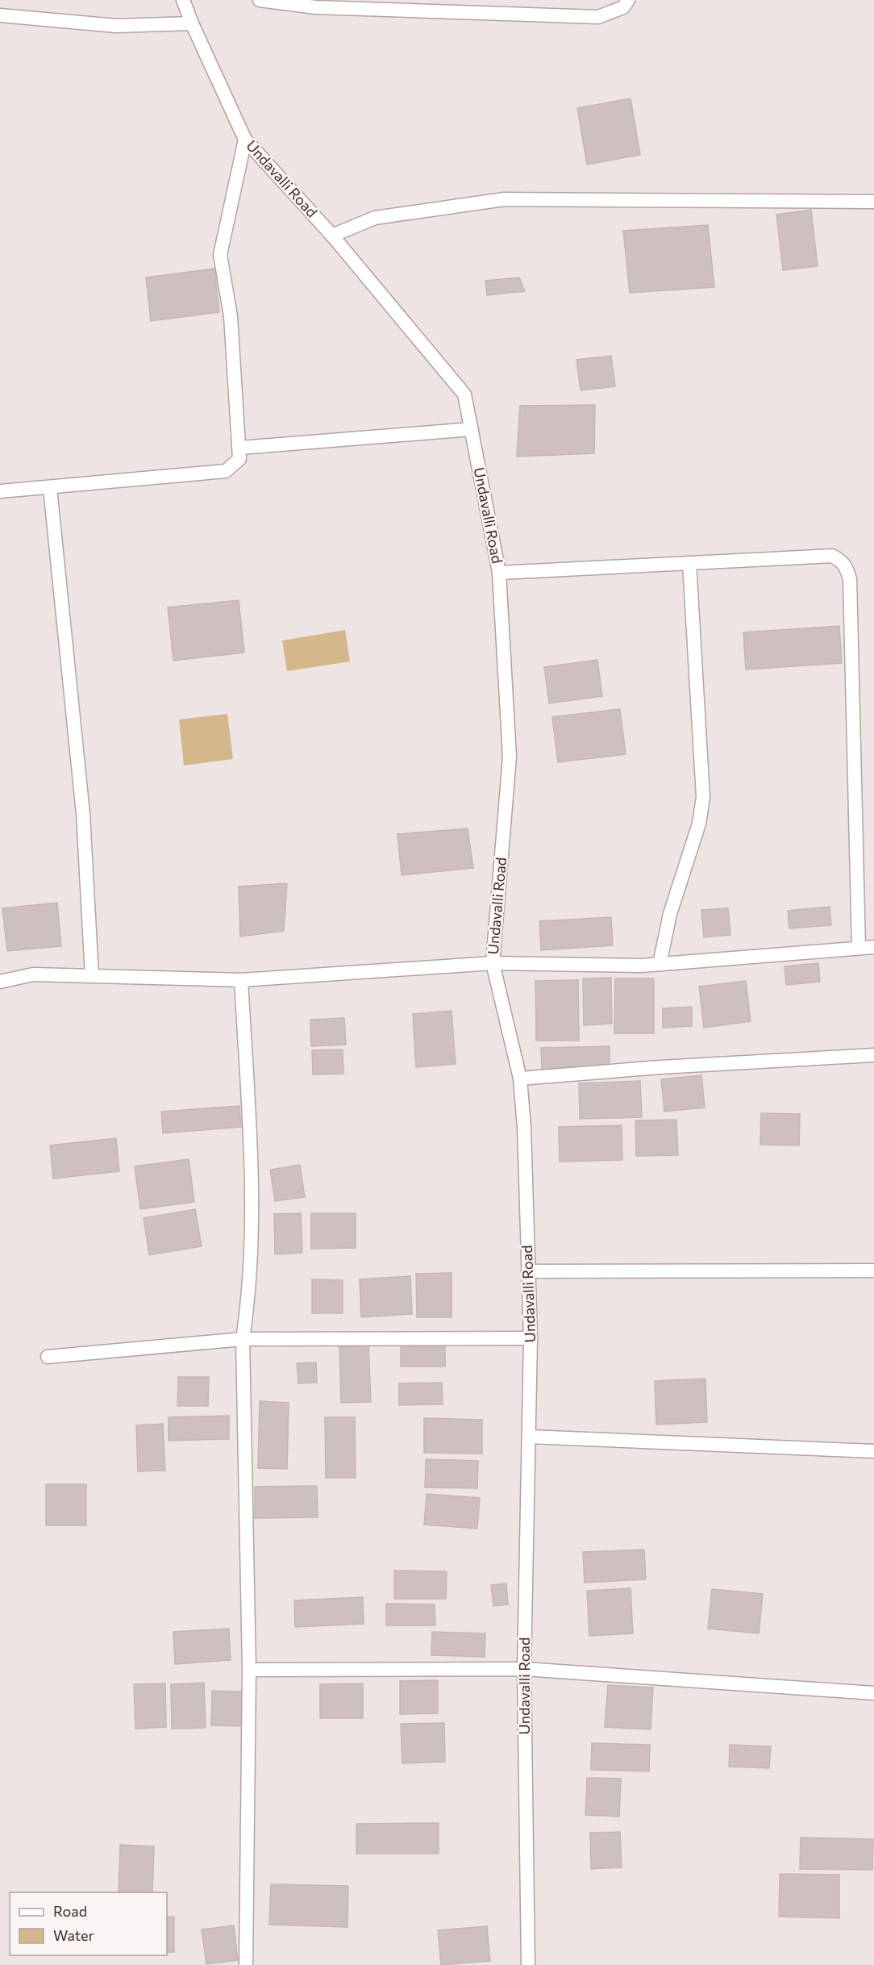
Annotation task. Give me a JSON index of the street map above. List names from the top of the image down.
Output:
{
  "streets": {
    "street": ["Undavalli Road"]
  },
  "legend": ["Road", "Water"]
}
